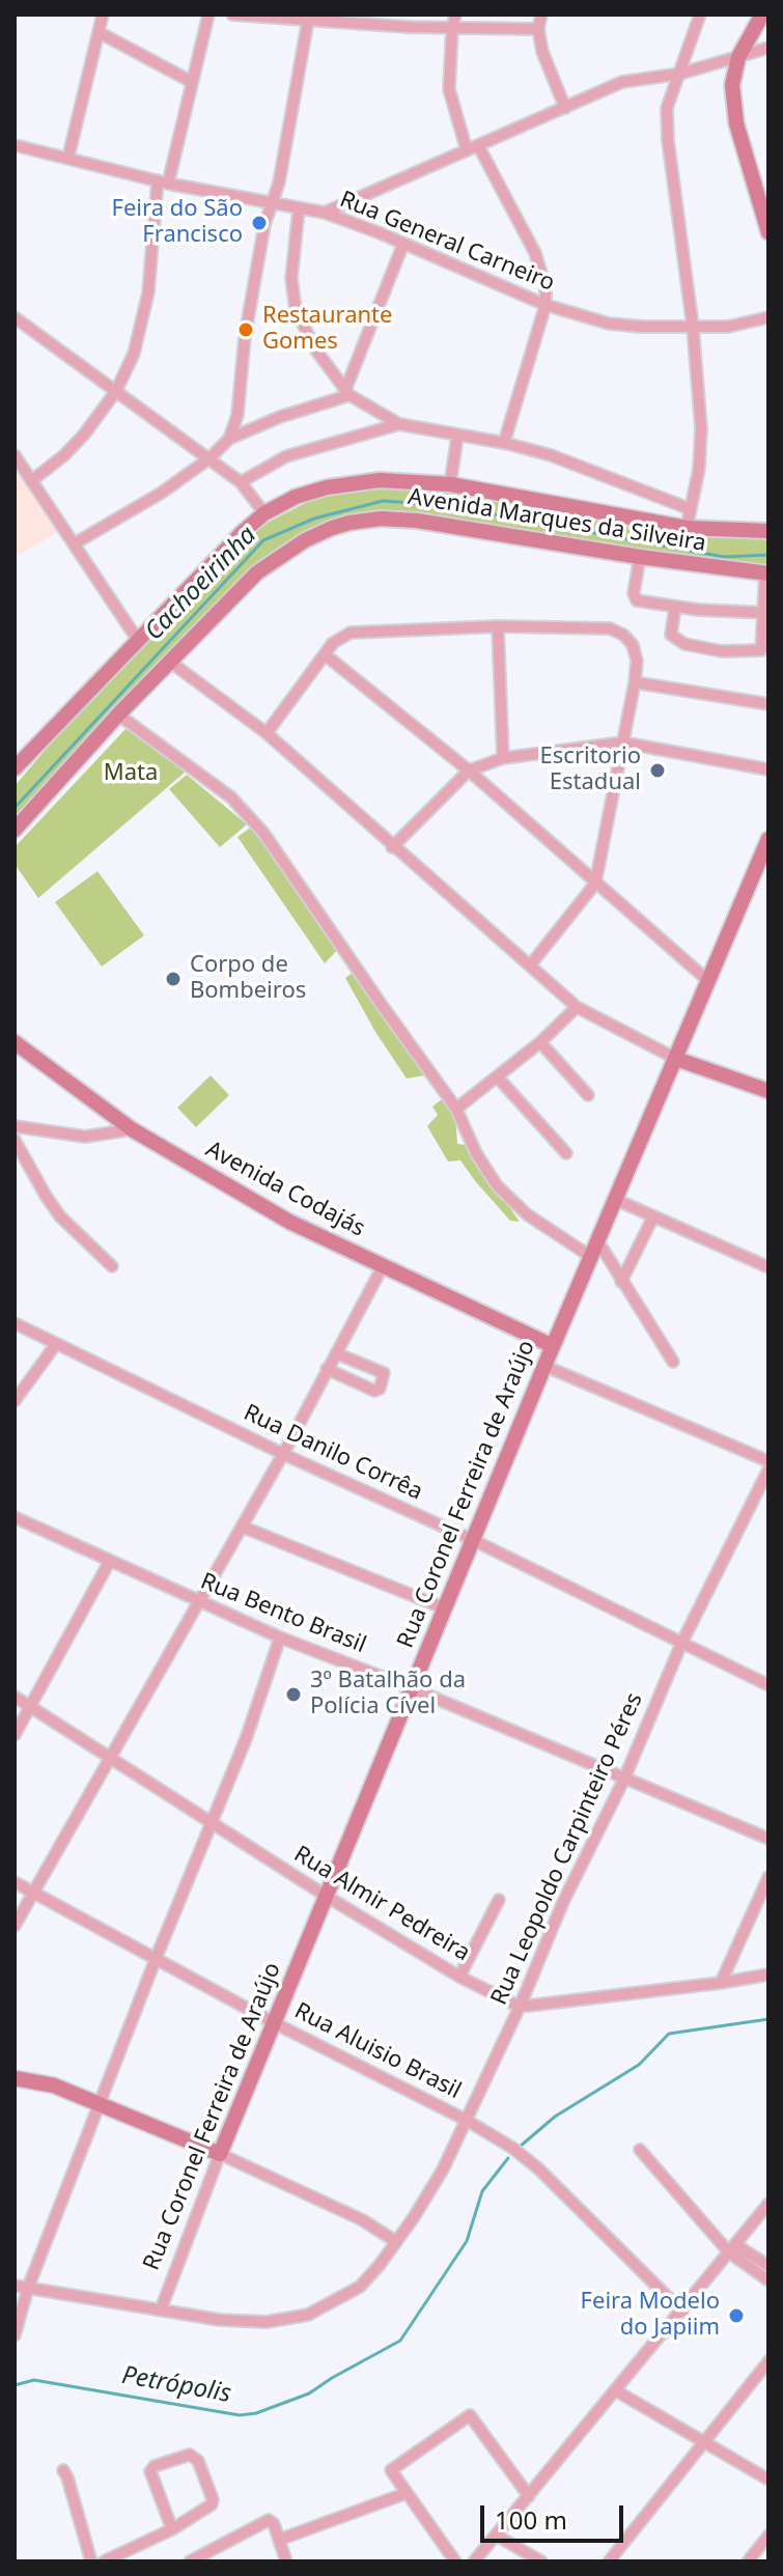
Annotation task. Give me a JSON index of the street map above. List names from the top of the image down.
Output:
{
  "streets": {
    "street": [
      "Rua General Carneiro",
      "Avenida Marques da Silveira",
      "Avenida Codajás",
      "Rua Danilo Corrêa",
      "Rua Coronel Ferreira de Araújo",
      "Rua Bento Brasil",
      "Rua Leopoldo Carpinteiro Péres",
      "Rua Almir Pedreira",
      "Rua Aluisio Brasil"
    ]
  },
  "crossings": [
    ["Avenida Codajás", "Rua Coronel Ferreira de Araújo"],
    ["Rua Danilo Corrêa", "Rua Coronel Ferreira de Araújo"],
    ["Rua Danilo Corrêa", "Rua Leopoldo Carpinteiro Péres"],
    ["Rua Coronel Ferreira de Araújo", "Rua Bento Brasil"],
    ["Rua Coronel Ferreira de Araújo", "Rua Leopoldo Carpinteiro Péres"],
    ["Rua Coronel Ferreira de Araújo", "Rua Almir Pedreira"],
    ["Rua Coronel Ferreira de Araújo", "Rua Aluisio Brasil"],
    ["Rua Bento Brasil", "Rua Leopoldo Carpinteiro Péres"],
    ["Rua Leopoldo Carpinteiro Péres", "Rua Almir Pedreira"],
    ["Rua Leopoldo Carpinteiro Péres", "Rua Aluisio Brasil"]
  ],
  "water": ["Cachoeirinha", "Petrópolis"],
  "parks": ["Mata"],
  "places": [
    "Feira do São Francisco",
    "Restaurante Gomes",
    "Escritorio Estadual",
    "Corpo de Bombeiros",
    "3º Batalhão da Polícia Cível",
    "Feira Modelo do Japiim"
  ],
  "scale_bar": "100 m"
}
